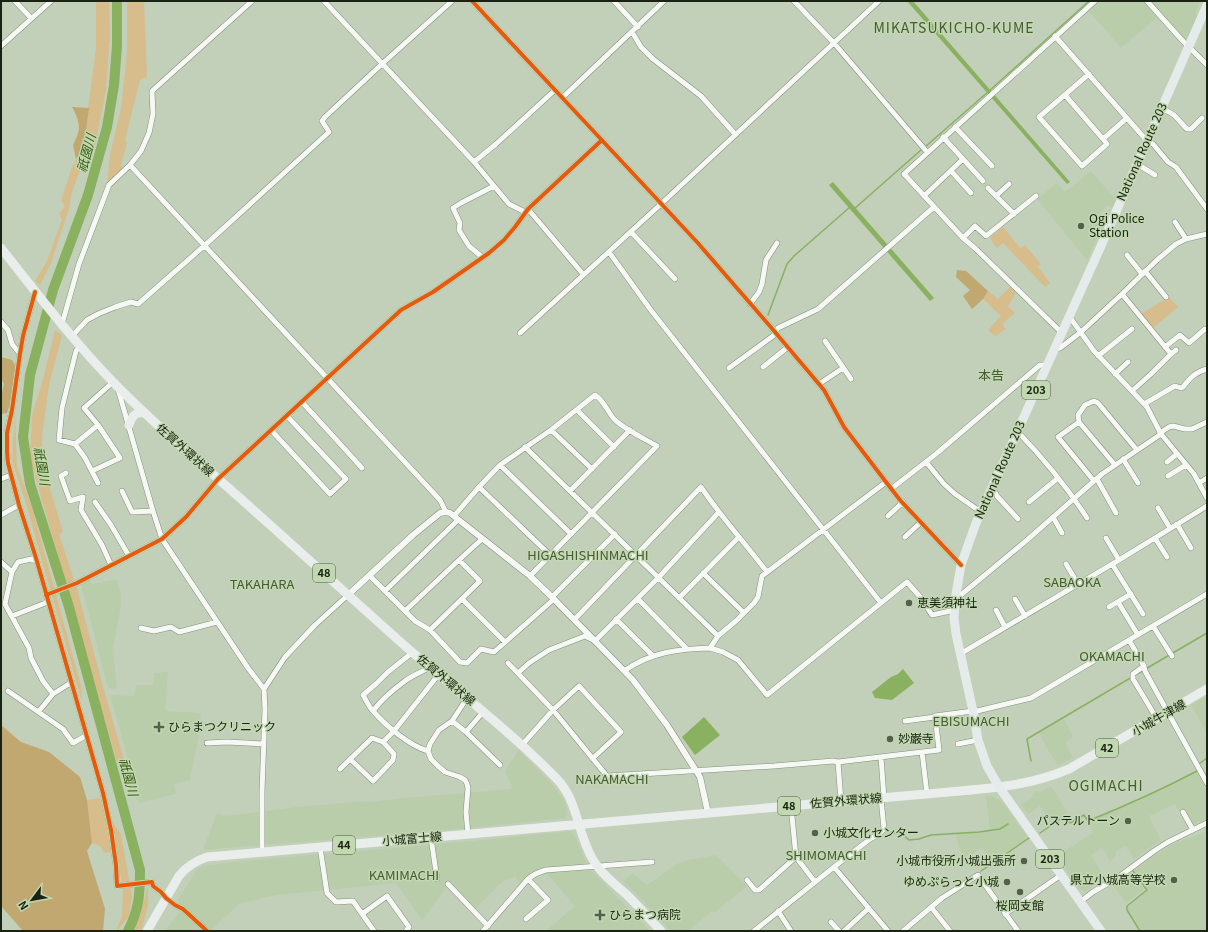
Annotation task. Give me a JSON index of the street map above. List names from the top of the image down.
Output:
{
  "streets": {
    "highway": ["National Route 203", "203"],
    "main road": [
      "佐賀外環状線",
      "48",
      "小城牛津線",
      "42",
      "小城富士線",
      "44"
    ]
  },
  "crossings": [
    ["National Route 203", "佐賀外環状線"],
    ["National Route 203", "小城牛津線"],
    ["佐賀外環状線", "小城牛津線"],
    ["佐賀外環状線", "小城富士線"]
  ],
  "districts": [
    "MIKATSUKICHO-KUME",
    "本告",
    "HIGASHISHINMACHI",
    "SABAOKA",
    "TAKAHARA",
    "OKAMACHI",
    "EBISUMACHI",
    "NAKAMACHI",
    "OGIMACHI",
    "SHIMOMACHI",
    "KAMIMACHI"
  ],
  "water": ["祇園川"],
  "places": {
    "other": [
      "Ogi Police Station",
      "恵美須神社",
      "妙巌寺",
      "パステルトーン",
      "小城文化センター",
      "小城市役所小城出張所",
      "県立小城高等学校",
      "ゆめぷらっと小城",
      "桜岡支館"
    ],
    "health": ["ひらまつクリニック", "ひらまつ病院"]
  },
  "north": "bottom left"
}
